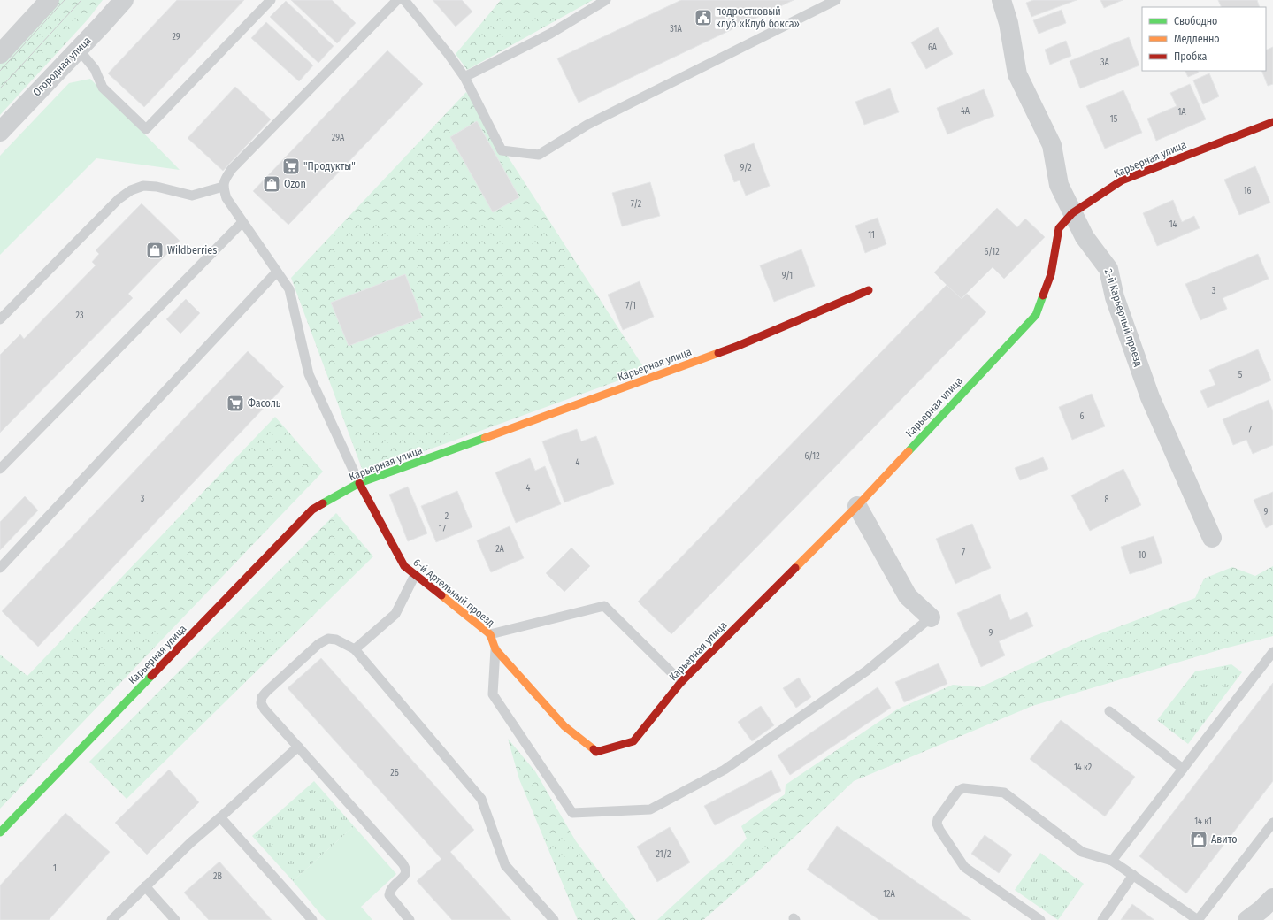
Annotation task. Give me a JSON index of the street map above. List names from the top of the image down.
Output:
{
  "streets": {
    "street": [
      "Огородная улица",
      "Карьерная улица",
      "2-й Карьерный проезд",
      "6-й Артельный проезд"
    ]
  },
  "crossings": [
    ["Карьерная улица", "2-й Карьерный проезд"],
    ["Карьерная улица", "6-й Артельный проезд"]
  ],
  "places": {
    "public building": ["подростковый клуб «Клуб бокса»"],
    "supermarket": ["\"Продукты\"", "Фасоль"],
    "shop": ["Ozon", "Wildberries", "Авито"]
  },
  "house_numbers": [
    "31А",
    "29",
    "6А",
    "3А",
    "4А",
    "1А",
    "15",
    "29А",
    "9/2",
    "16",
    "7/2",
    "14",
    "11",
    "6/12",
    "9/1",
    "3",
    "7/1",
    "23",
    "5",
    "6",
    "7",
    "6/12",
    "4",
    "4",
    "3",
    "8",
    "9",
    "2",
    "17",
    "2А",
    "7",
    "10",
    "9",
    "14 к2",
    "2Б",
    "14 к1",
    "21/2",
    "1",
    "2В",
    "12А"
  ],
  "legend": ["Свободно", "Медленно", "Пробка"]
}
